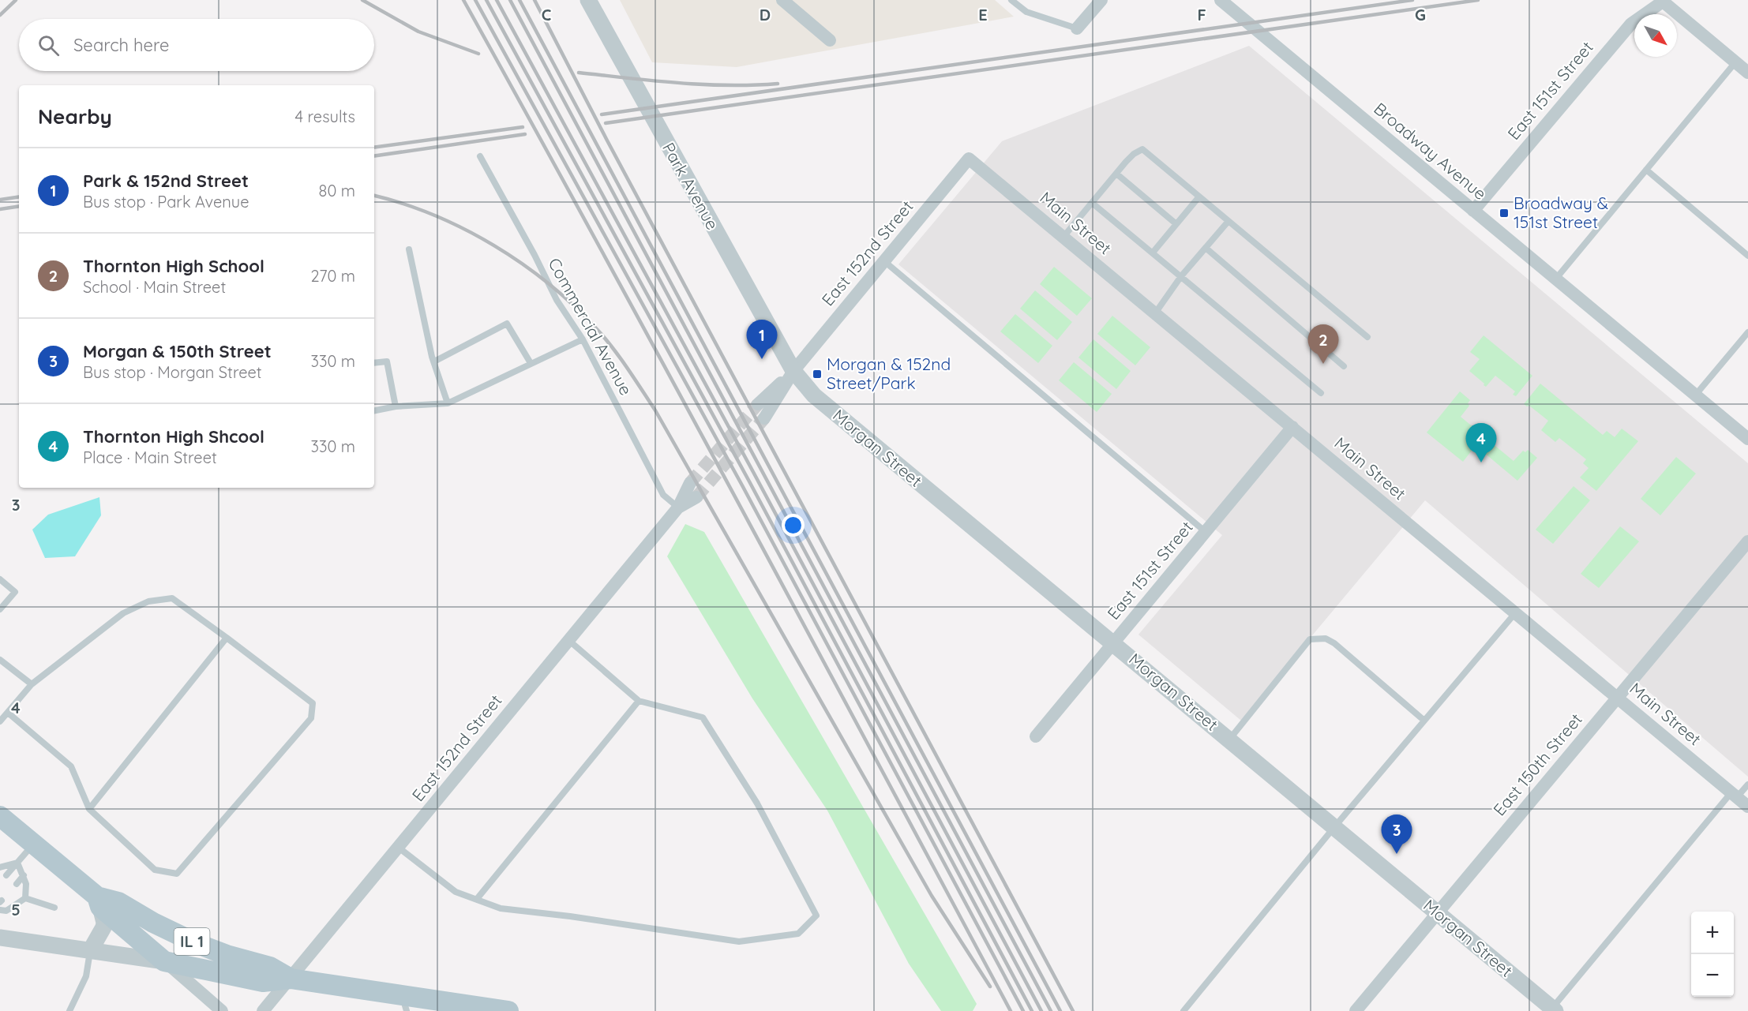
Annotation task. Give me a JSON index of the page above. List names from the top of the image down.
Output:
{
  "streets": {
    "main road": ["IL 1"],
    "street": [
      "East 151st Street",
      "Broadway Avenue",
      "Park Avenue",
      "Main Street",
      "East 152nd Street",
      "Morgan Street",
      "East 150th Street"
    ],
    "lane": ["Commercial Avenue"]
  },
  "crossings": [
    ["East 151st Street", "Broadway Avenue"],
    ["East 151st Street", "Main Street"],
    ["East 151st Street", "Morgan Street"],
    ["Park Avenue", "East 152nd Street"],
    ["Park Avenue", "Morgan Street"],
    ["Main Street", "East 152nd Street"],
    ["Main Street", "East 150th Street"],
    ["East 152nd Street", "Commercial Avenue"],
    ["East 152nd Street", "Morgan Street"],
    ["East 152nd Street", "IL 1"],
    ["Morgan Street", "East 150th Street"]
  ],
  "places": {
    "transit": ["Broadway & 151st Street", "Morgan & 152nd Street/Park"]
  },
  "north": "bottom right",
  "page": {
    "search": "Search here",
    "heading": ["Nearby", "4 results"],
    "list": [
      {
        "mark": "1",
        "name": "Park & 152nd Street",
        "note": "Bus stop · Park Avenue",
        "value": "80 m"
      },
      {
        "mark": "2",
        "name": "Thornton High School",
        "note": "School · Main Street",
        "value": "270 m"
      },
      {
        "mark": "3",
        "name": "Morgan & 150th Street",
        "note": "Bus stop · Morgan Street",
        "value": "330 m"
      },
      {
        "mark": "4",
        "name": "Thornton High Shcool",
        "note": "Place · Main Street",
        "value": "330 m"
      }
    ],
    "pins": [
      "1",
      "2",
      "4",
      "3"
    ],
    "map_buttons": ["+", "−"]
  },
  "grid": {
    "columns": [
      "C",
      "D",
      "E",
      "F",
      "G"
    ],
    "rows": ["3", "4", "5"]
  }
}
